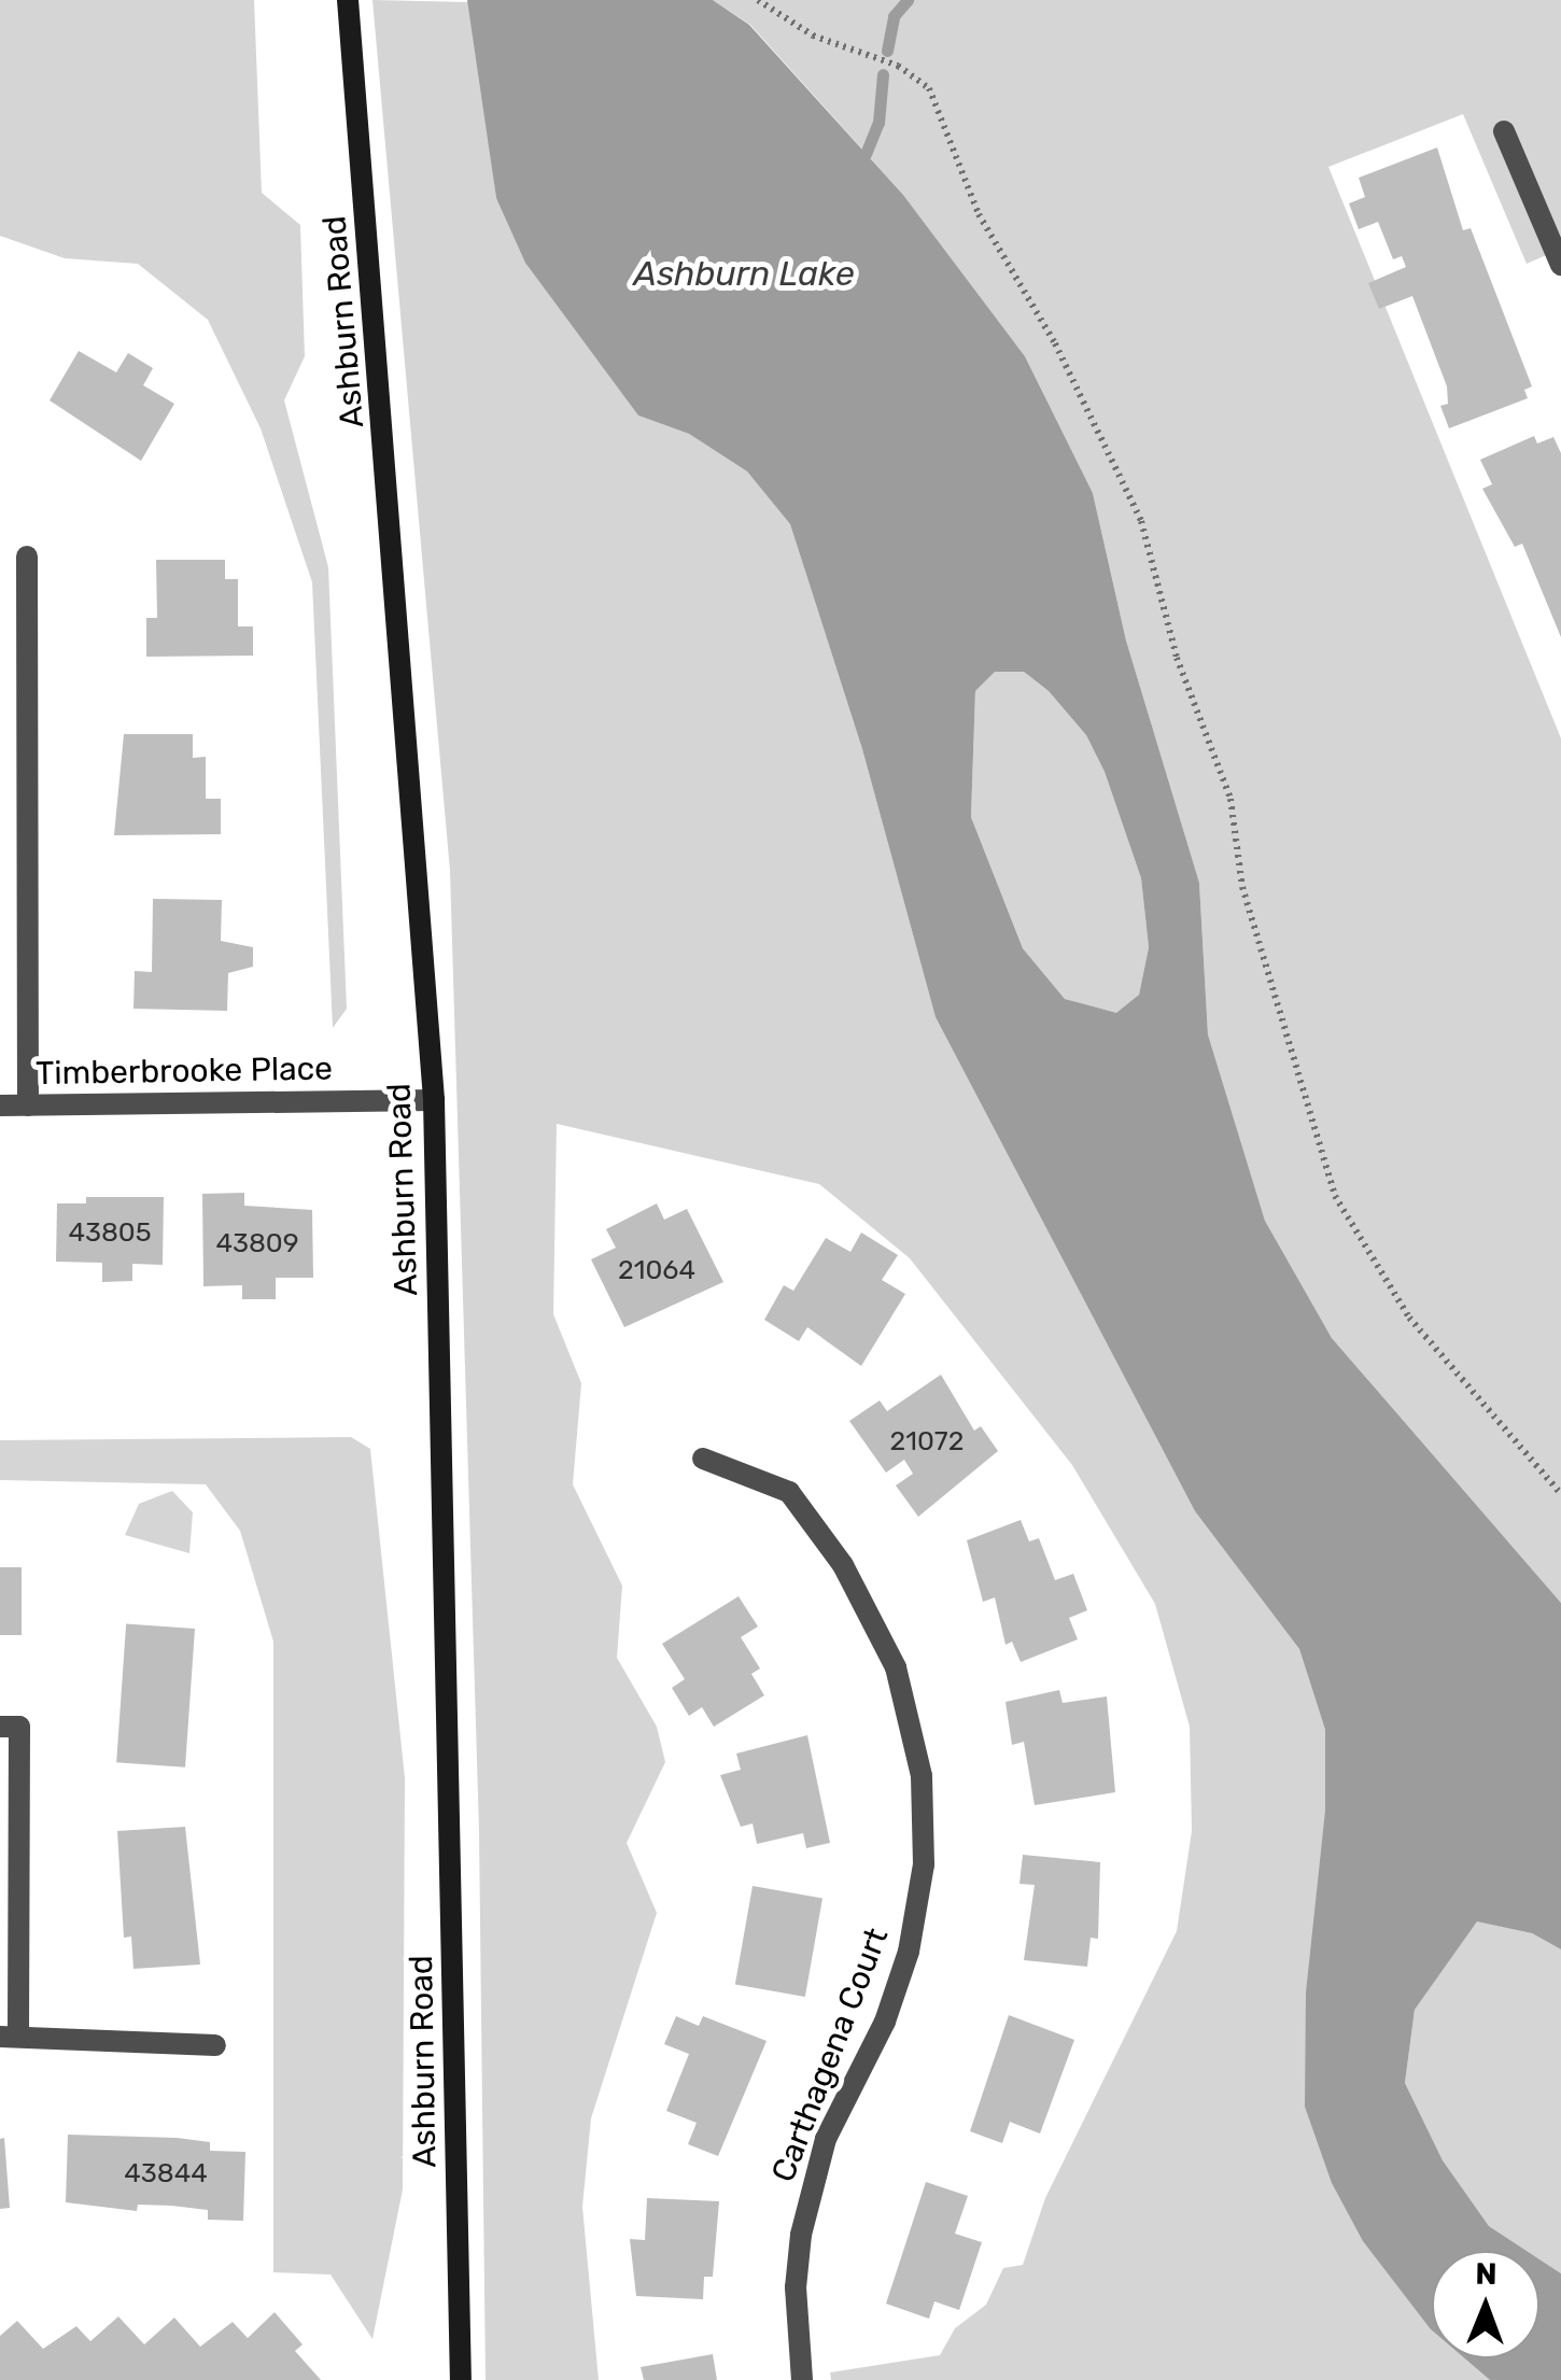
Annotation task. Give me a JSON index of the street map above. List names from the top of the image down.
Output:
{
  "streets": {
    "main road": ["Ashburn Road"],
    "street": ["Timberbrooke Place", "Carthagena Court"]
  },
  "crossings": [
    ["Ashburn Road", "Timberbrooke Place"]
  ],
  "water": ["Ashburn Lake"],
  "house_numbers": [
    "43805",
    "43809",
    "21064",
    "21072",
    "43844"
  ],
  "north": "top"
}
